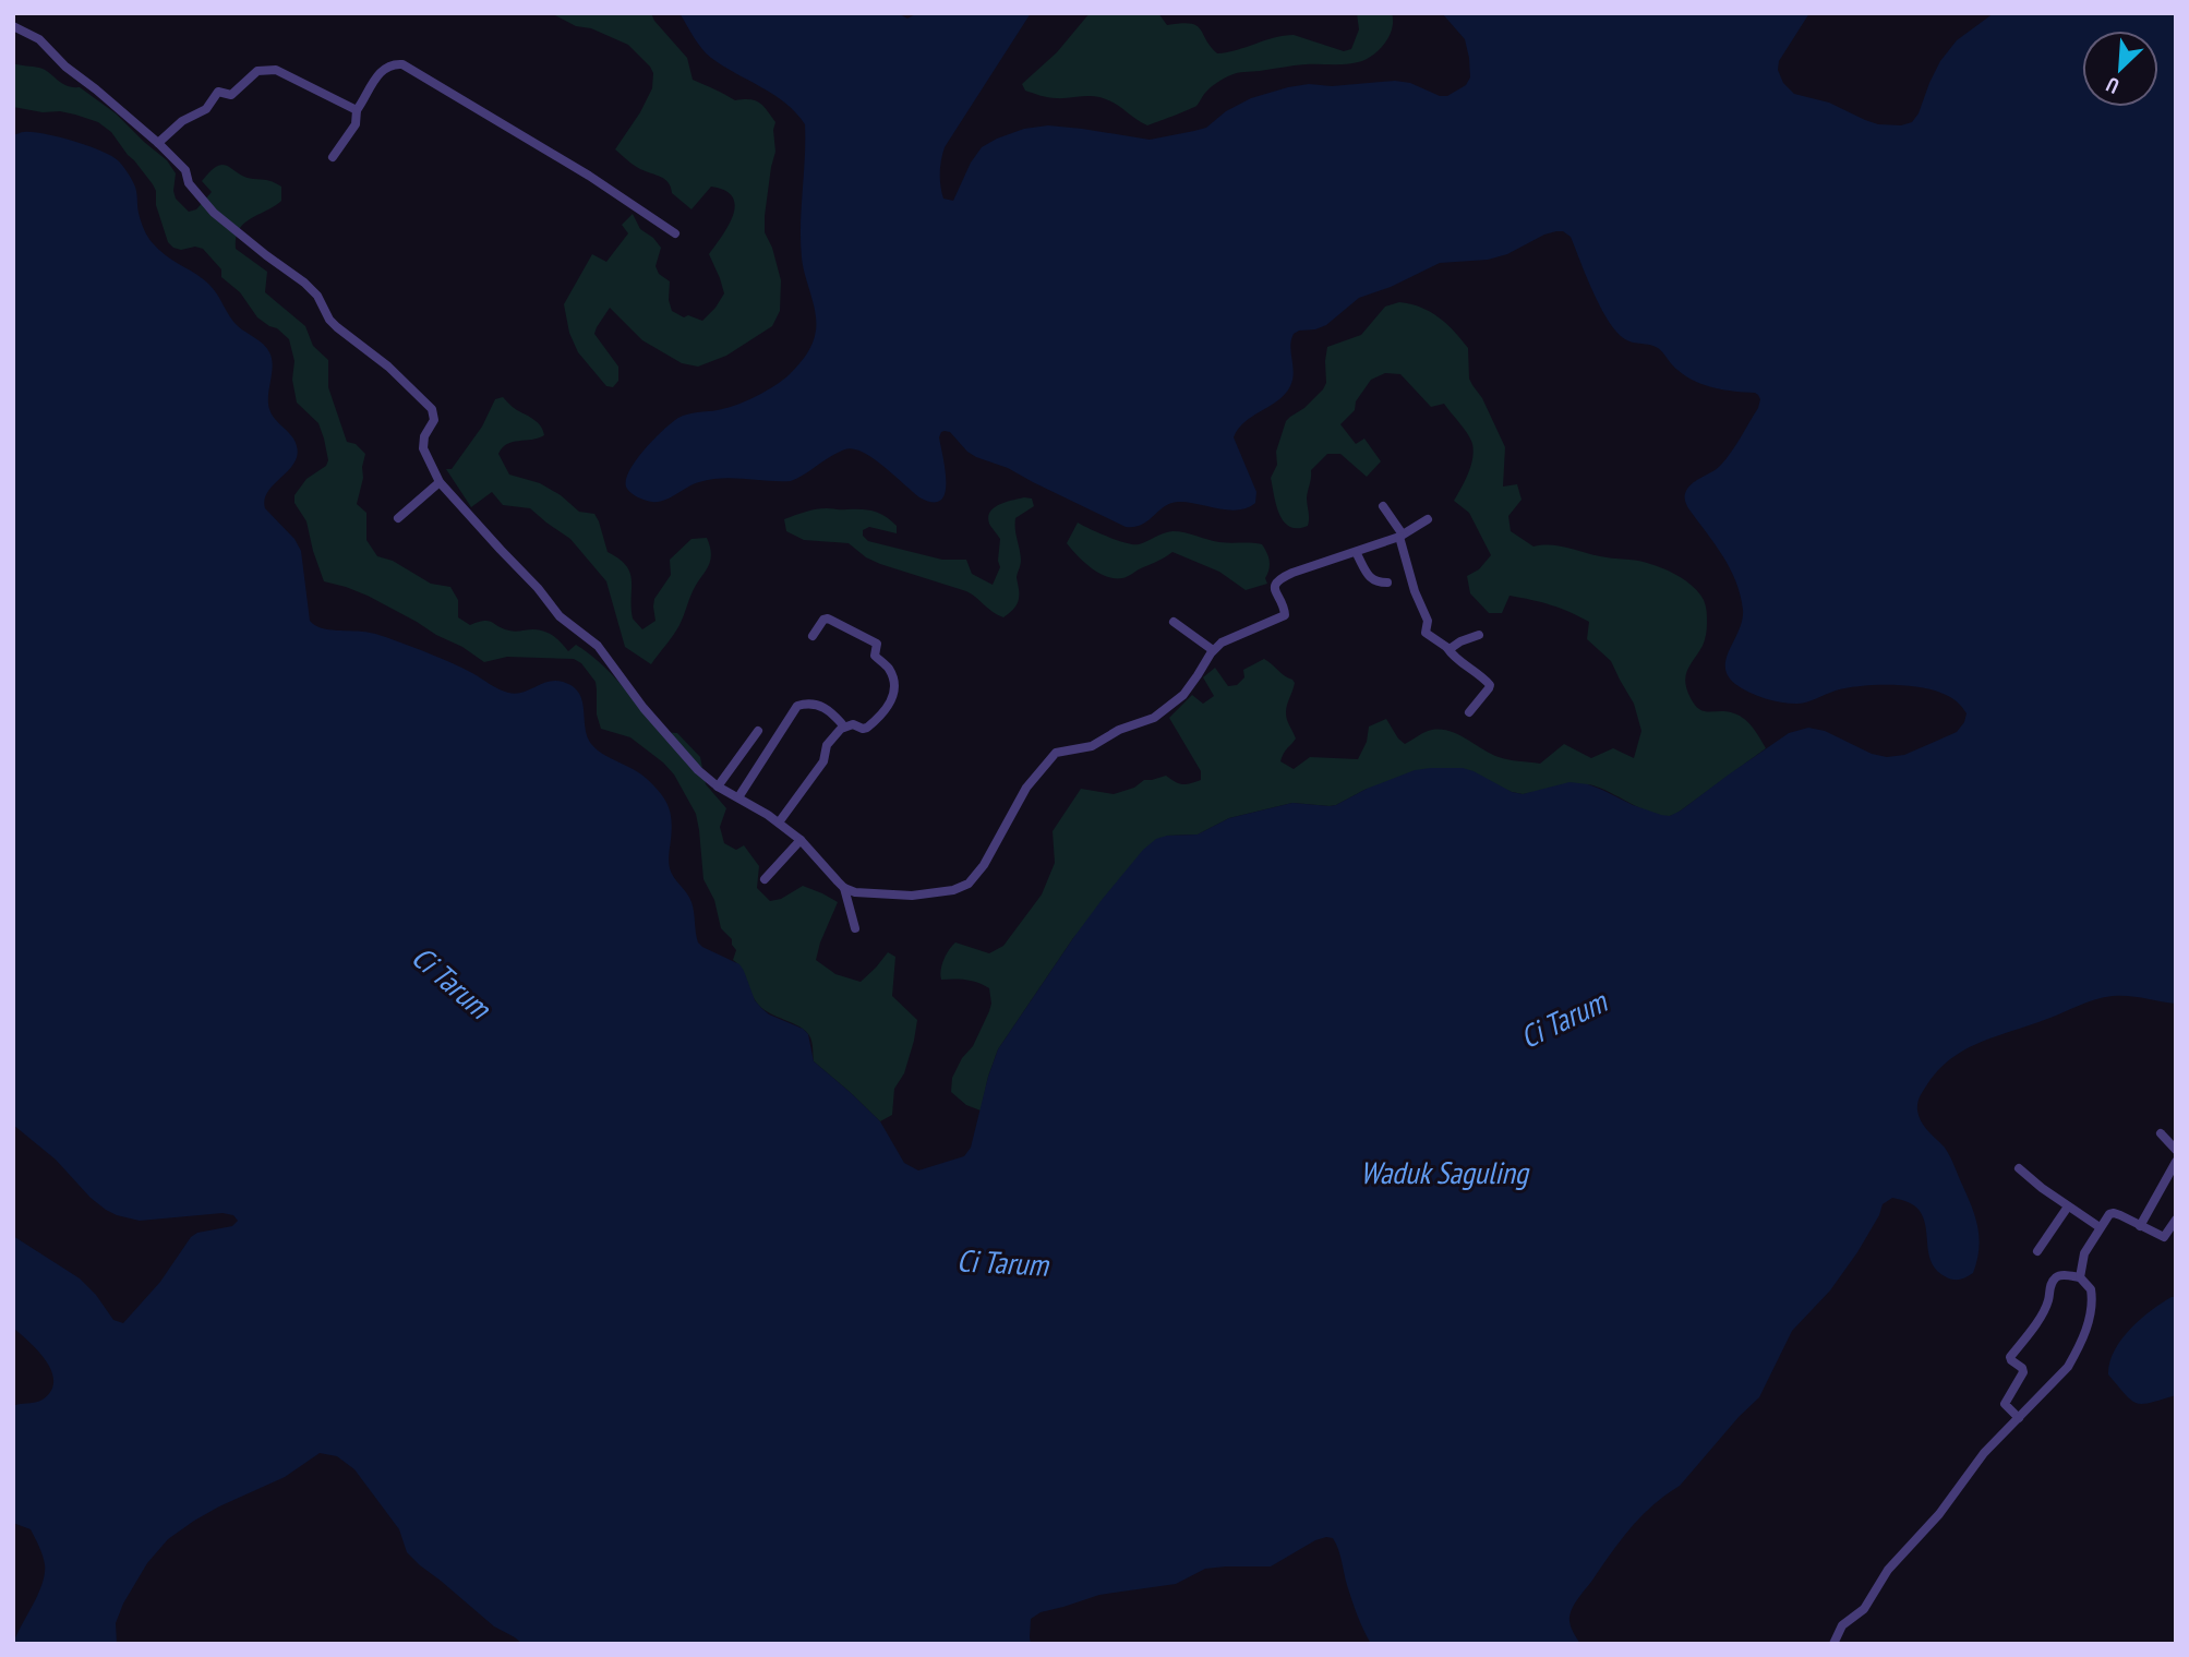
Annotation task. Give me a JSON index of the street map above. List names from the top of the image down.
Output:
{
  "water": ["Ci Tarum", "Waduk Saguling"],
  "north": "bottom left"
}
